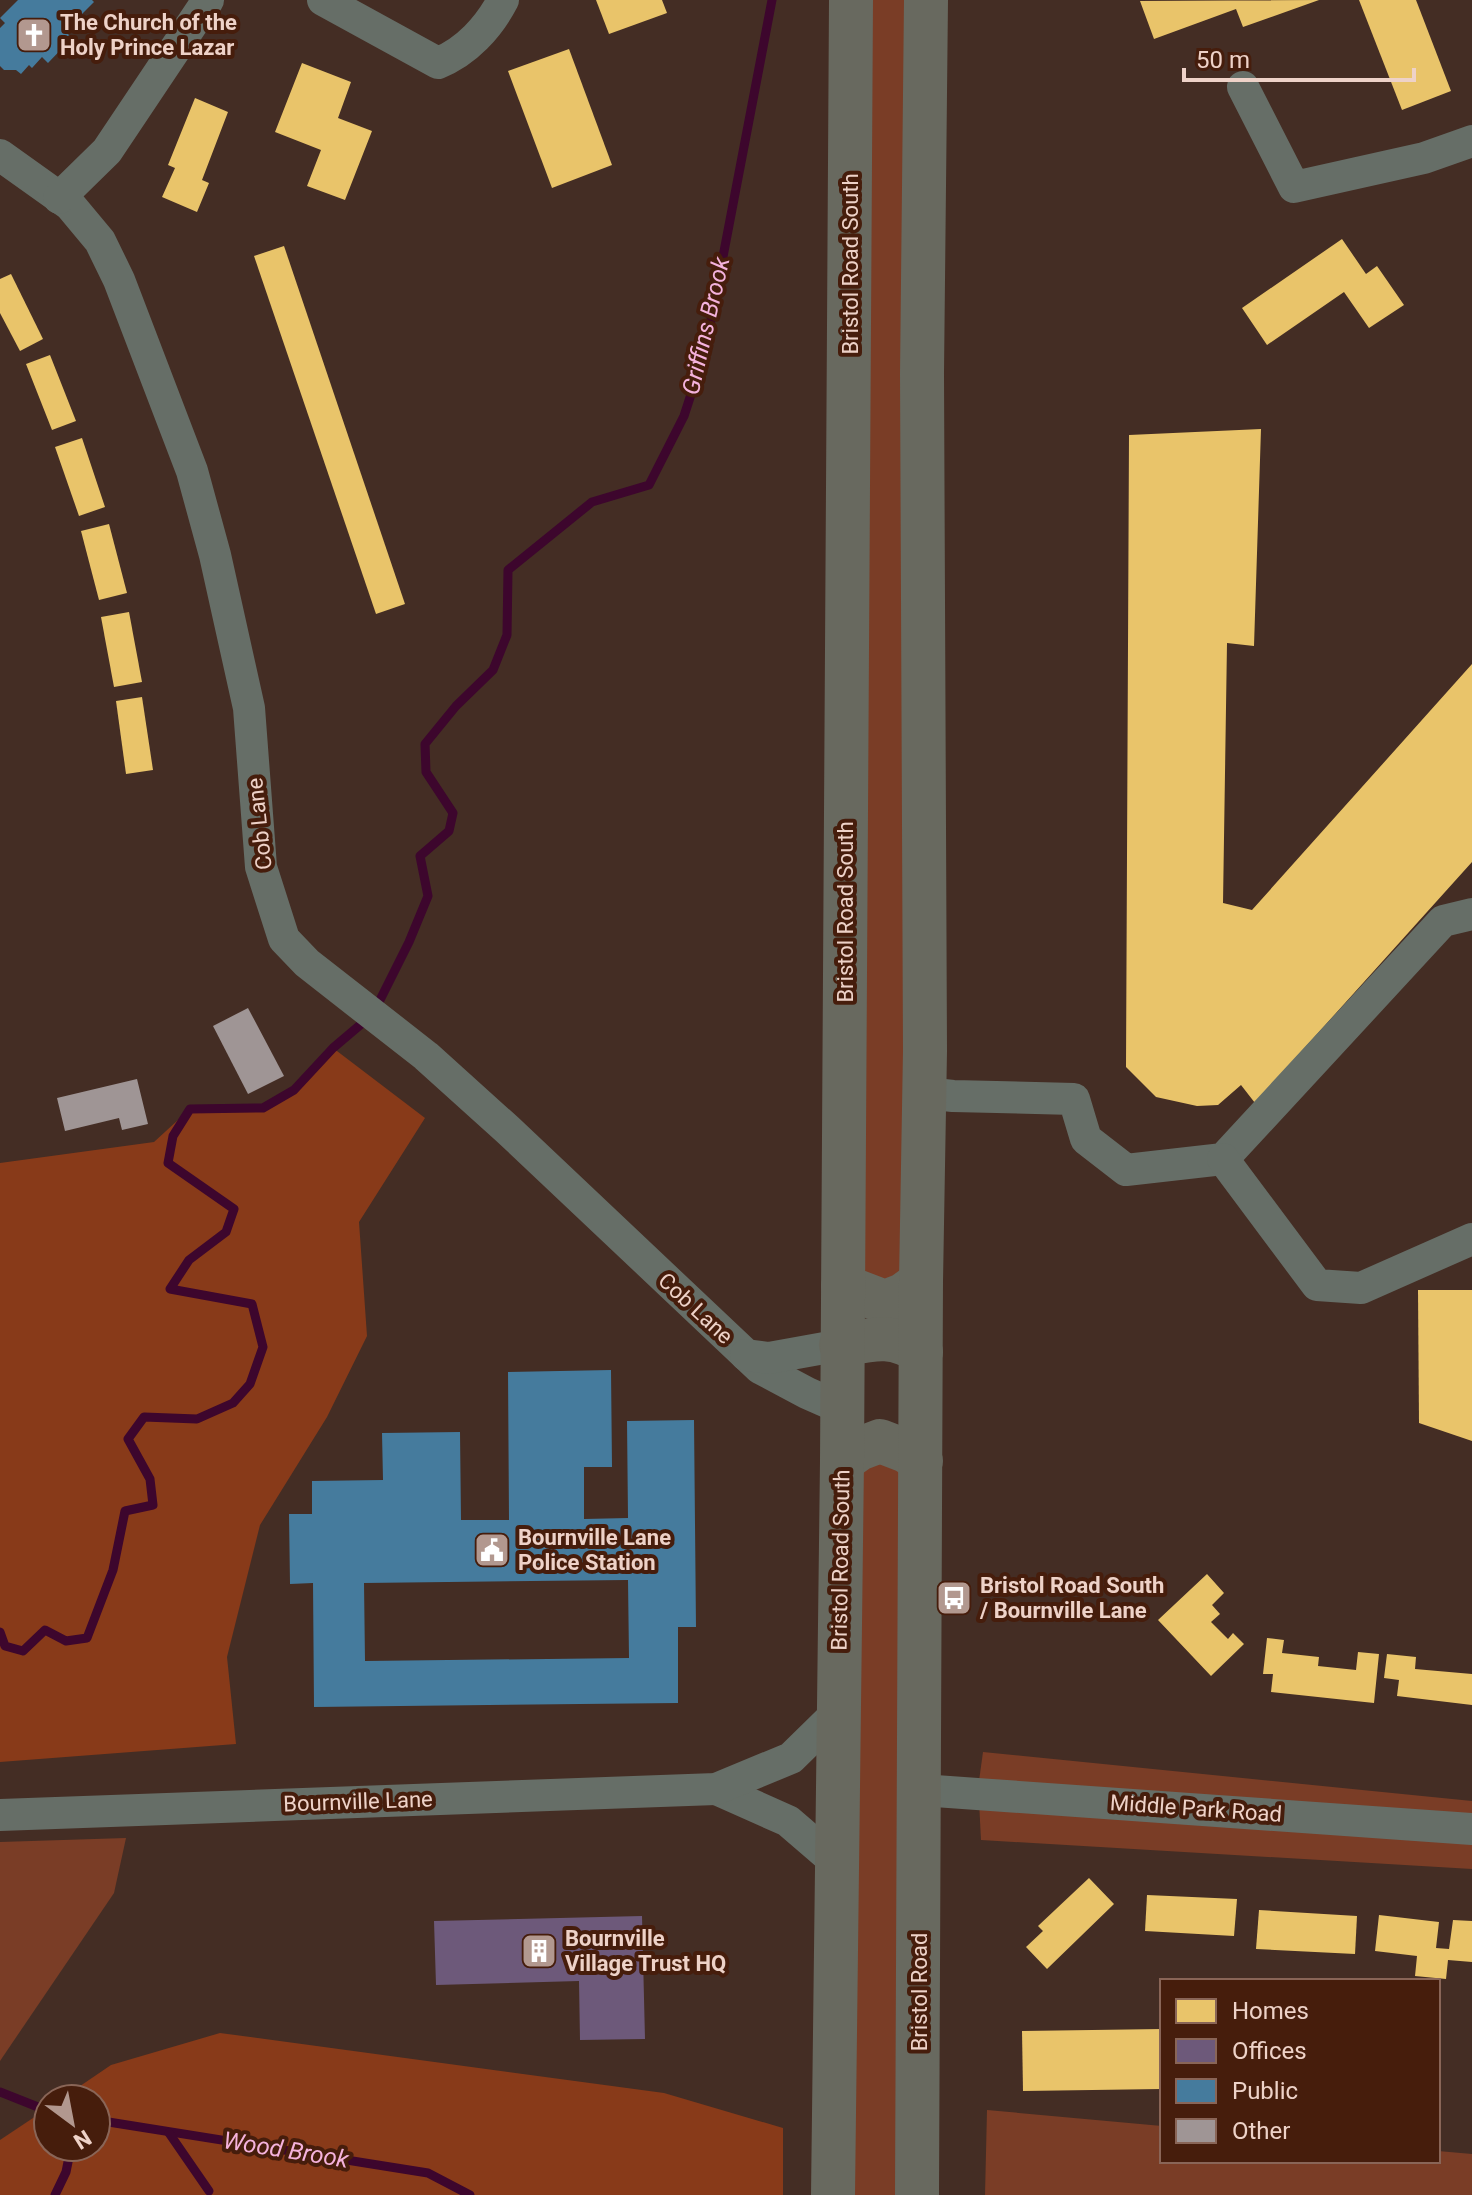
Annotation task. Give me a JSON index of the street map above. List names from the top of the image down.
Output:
{
  "streets": {
    "highway": ["Bristol Road South", "Bristol Road"],
    "street": ["Cob Lane", "Bournville Lane", "Middle Park Road"]
  },
  "crossings": [
    ["Bristol Road South", "Cob Lane"],
    ["Bristol Road South", "Bournville Lane"],
    ["Middle Park Road", "Bristol Road"]
  ],
  "water": ["Griffins Brook", "Wood Brook"],
  "places": {
    "church": ["The Church of the Holy Prince Lazar"],
    "public building": ["Bournville Lane Police Station"],
    "bus stop": ["Bristol Road South / Bournville Lane"],
    "building": ["Bournville Village Trust HQ"]
  },
  "legend": [
    "Homes",
    "Offices",
    "Public",
    "Other"
  ],
  "scale_bar": "50 m",
  "north": "bottom right"
}
